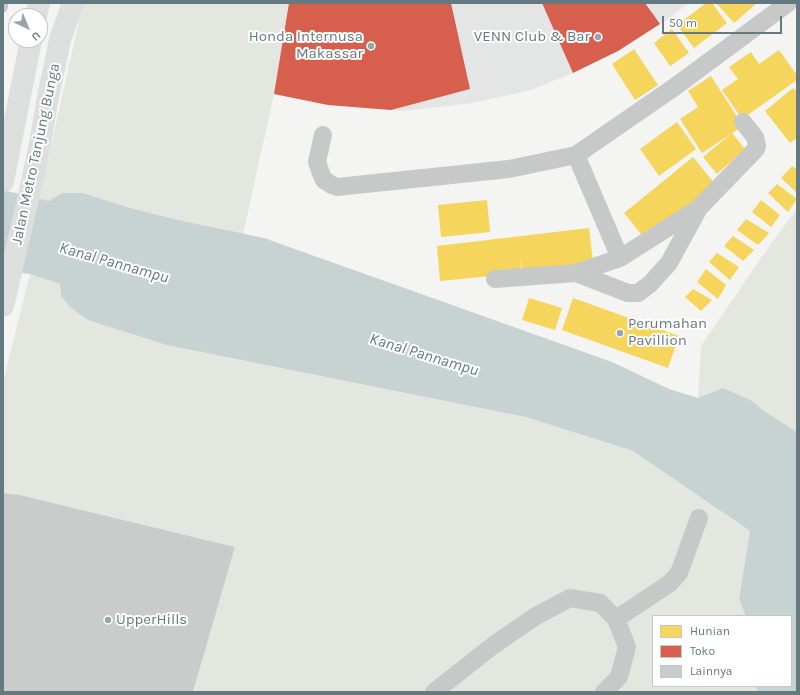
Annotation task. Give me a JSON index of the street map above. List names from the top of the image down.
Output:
{
  "streets": {
    "main road": ["Jalan Metro Tanjung Bunga"]
  },
  "water": ["Kanal Pannampu"],
  "places": [
    "VENN Club & Bar",
    "Honda Internusa Makassar",
    "Perumahan Pavillion",
    "UpperHills"
  ],
  "legend": ["Hunian", "Toko", "Lainnya"],
  "scale_bar": "50 m",
  "north": "bottom right"
}
